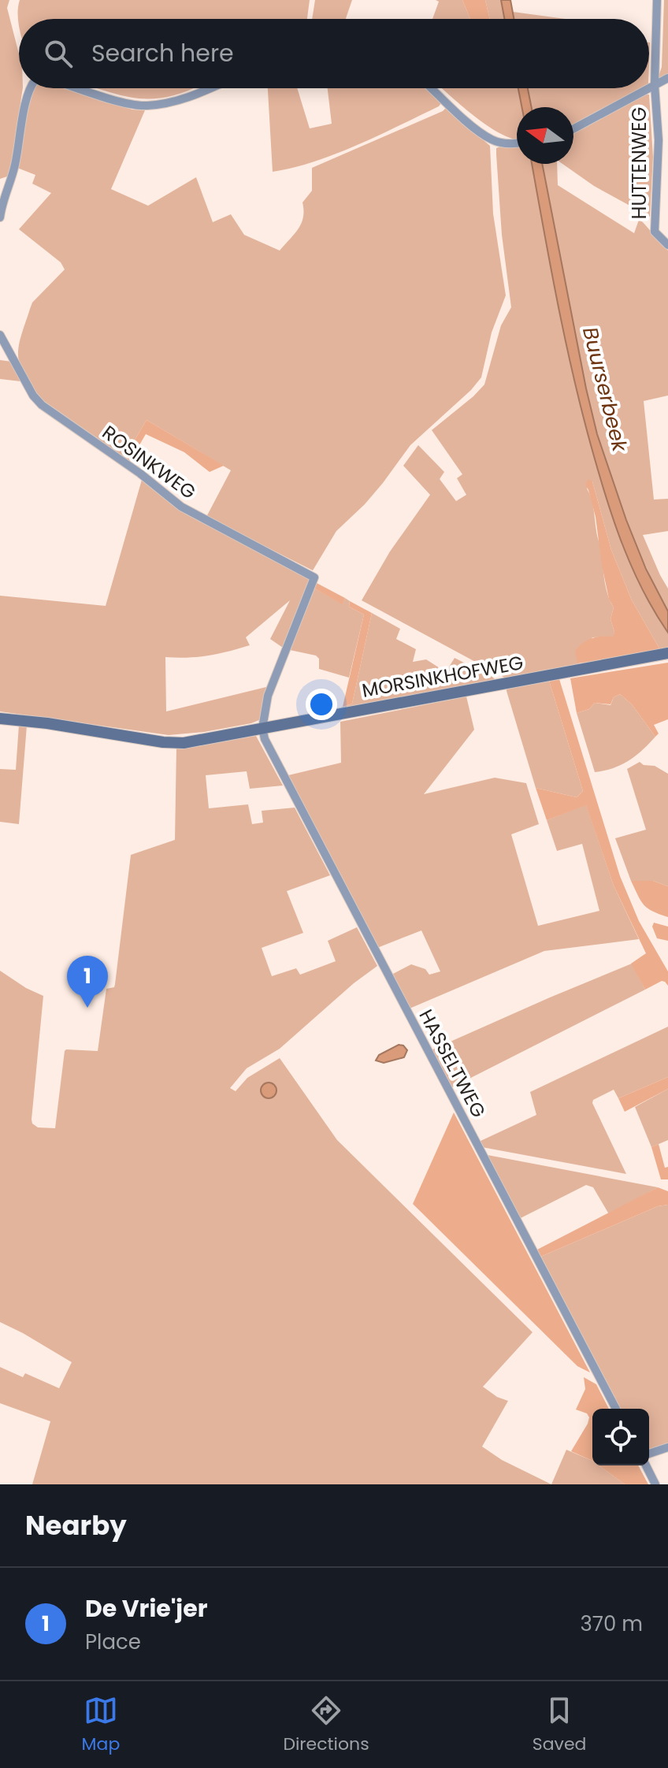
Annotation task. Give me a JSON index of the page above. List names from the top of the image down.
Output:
{
  "streets": {
    "street": [
      "HUTTENWEG",
      "ROSINKWEG",
      "MORSINKHOFWEG",
      "HASSELTWEG"
    ]
  },
  "crossings": [
    ["ROSINKWEG", "MORSINKHOFWEG"],
    ["ROSINKWEG", "HASSELTWEG"],
    ["MORSINKHOFWEG", "HASSELTWEG"]
  ],
  "water": ["Buurserbeek"],
  "north": "left",
  "page": {
    "search": "Search here",
    "pins": "1",
    "heading": "Nearby",
    "list": [
      {
        "mark": "1",
        "name": "De Vrie'jer",
        "note": "Place",
        "value": "370 m"
      }
    ],
    "nav": ["Map", "Directions", "Saved"]
  }
}
